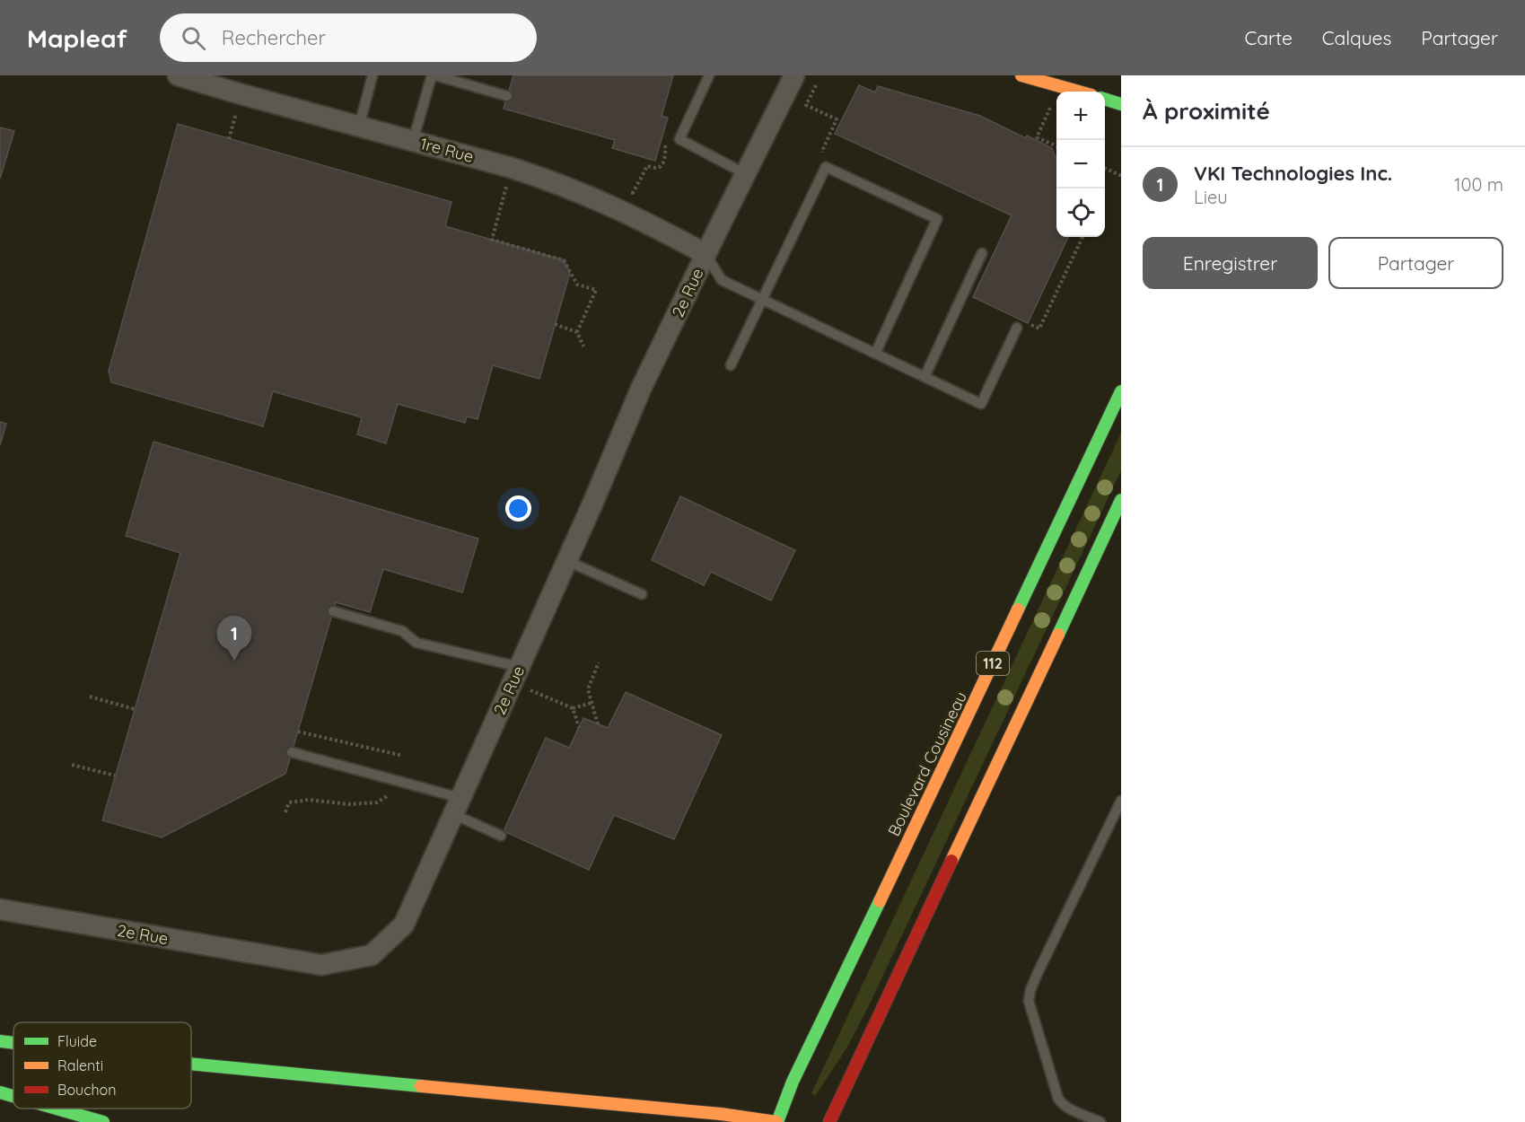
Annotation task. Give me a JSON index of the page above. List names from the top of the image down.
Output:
{
  "streets": {
    "main road": ["112", "Boulevard Cousineau"],
    "street": ["1re Rue", "2e Rue"]
  },
  "crossings": [
    ["1re Rue", "2e Rue"]
  ],
  "legend": ["Fluide", "Ralenti", "Bouchon"],
  "page": {
    "header": "Mapleaf",
    "search": "Rechercher",
    "nav": ["Carte", "Calques", "Partager"],
    "heading": "À proximité",
    "map_buttons": ["+", "−"],
    "list": [
      {
        "mark": "1",
        "name": "VKI Technologies Inc.",
        "note": "Lieu",
        "value": "100 m"
      }
    ],
    "buttons": ["Enregistrer", "Partager"],
    "pins": "1"
  }
}
